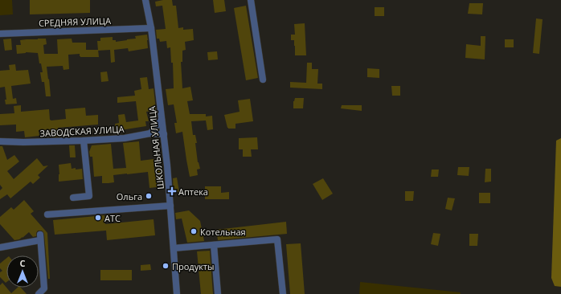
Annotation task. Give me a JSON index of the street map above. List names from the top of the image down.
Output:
{
  "streets": {
    "street": ["СРЕДНЯЯ УЛИЦА", "ЗАВОДСКАЯ УЛИЦА", "ШКОЛЬНАЯ УЛИЦА"]
  },
  "crossings": [
    ["СРЕДНЯЯ УЛИЦА", "ШКОЛЬНАЯ УЛИЦА"],
    ["ЗАВОДСКАЯ УЛИЦА", "ШКОЛЬНАЯ УЛИЦА"]
  ],
  "places": {
    "health": ["Аптека"],
    "other": [
      "Ольга",
      "АТС",
      "Котельная",
      "Продукты"
    ]
  },
  "north": "top"
}
